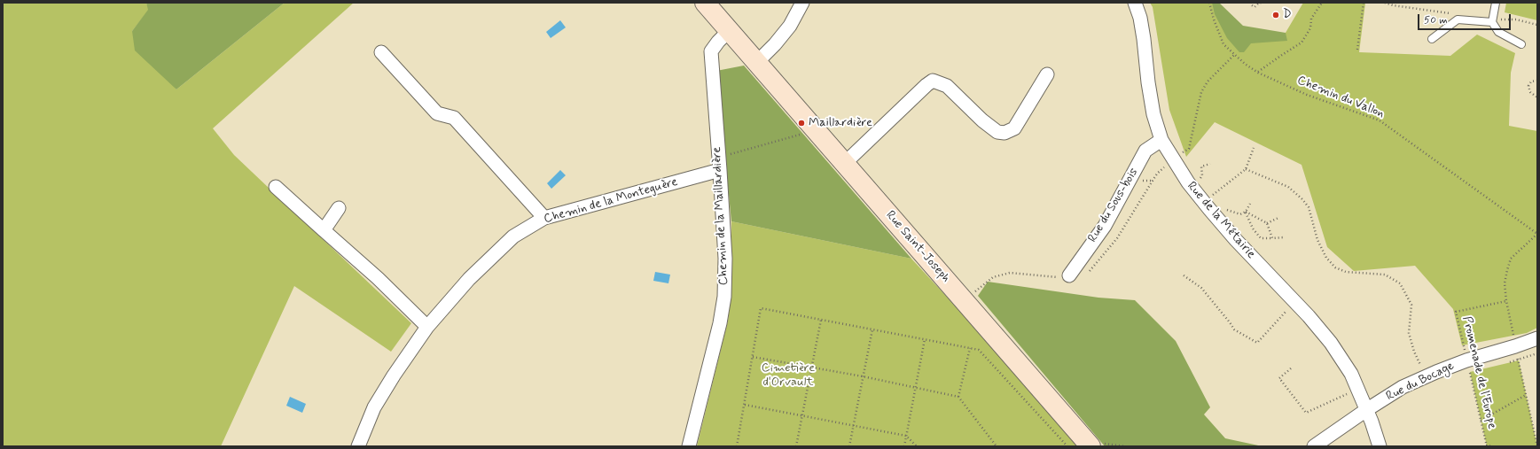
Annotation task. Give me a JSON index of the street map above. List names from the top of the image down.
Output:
{
  "streets": {
    "main road": ["Rue Saint-Joseph"],
    "street": [
      "Chemin de la Monteguère",
      "Rue du Sous-bois",
      "Chemin de la Maillardière",
      "Rue de la Métairie",
      "Rue du Bocage"
    ],
    "path": ["Chemin du Vallon", "Promenade de l'Europe"]
  },
  "crossings": [
    ["Chemin de la Monteguère", "Chemin de la Maillardière"],
    ["Rue du Sous-bois", "Rue de la Métairie"],
    ["Chemin de la Maillardière", "Rue Saint-Joseph"],
    ["Rue de la Métairie", "Rue du Bocage"],
    ["Promenade de l'Europe", "Rue du Bocage"]
  ],
  "parks": ["Cimetière d'Orvault"],
  "places": ["D", "Maillardière"],
  "scale_bar": "50 m"
}
